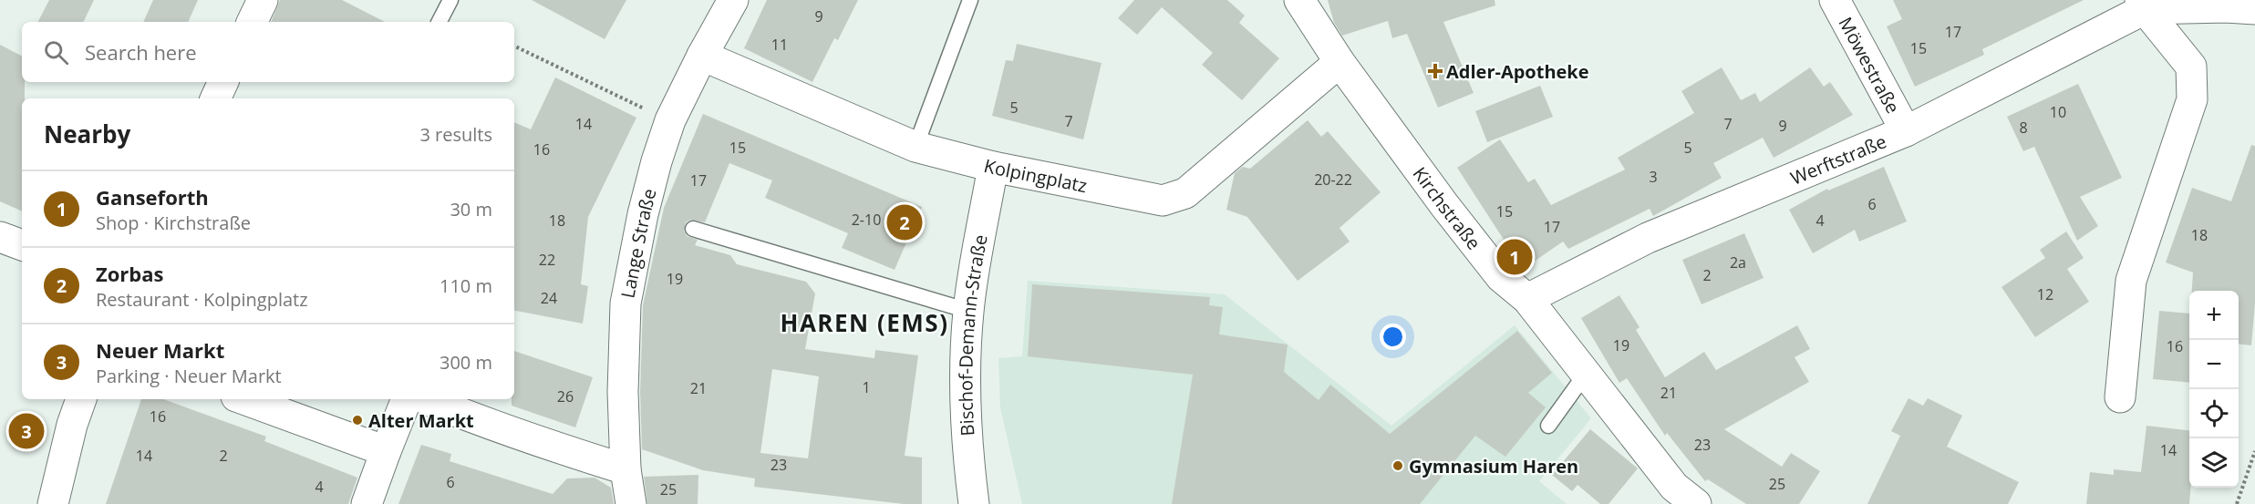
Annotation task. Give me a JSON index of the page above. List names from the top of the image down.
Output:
{
  "streets": {
    "street": [
      "Möwestraße",
      "Werftstraße",
      "Kolpingplatz",
      "Kirchstraße",
      "Lange Straße",
      "Bischof-Demann-Straße"
    ]
  },
  "crossings": [
    ["Möwestraße", "Werftstraße"],
    ["Werftstraße", "Kirchstraße"],
    ["Kolpingplatz", "Kirchstraße"],
    ["Kolpingplatz", "Lange Straße"],
    ["Kolpingplatz", "Bischof-Demann-Straße"]
  ],
  "districts": ["HAREN (EMS)"],
  "places": {
    "health": ["Adler-Apotheke"],
    "other": ["Alter Markt", "Gymnasium Haren"]
  },
  "house_numbers": [
    "9",
    "17",
    "11",
    "15",
    "5",
    "10",
    "7",
    "14",
    "7",
    "9",
    "8",
    "15",
    "5",
    "16",
    "3",
    "20-22",
    "17",
    "6",
    "15",
    "2-10",
    "18",
    "4",
    "17",
    "18",
    "22",
    "2a",
    "2",
    "19",
    "12",
    "24",
    "19",
    "16",
    "1",
    "21",
    "21",
    "26",
    "16",
    "23",
    "14",
    "14",
    "2",
    "23",
    "6",
    "25",
    "4",
    "25"
  ],
  "page": {
    "search": "Search here",
    "heading": ["Nearby", "3 results"],
    "list": [
      {
        "mark": "1",
        "name": "Ganseforth",
        "note": "Shop · Kirchstraße",
        "value": "30 m"
      },
      {
        "mark": "2",
        "name": "Zorbas",
        "note": "Restaurant · Kolpingplatz",
        "value": "110 m"
      },
      {
        "mark": "3",
        "name": "Neuer Markt",
        "note": "Parking · Neuer Markt",
        "value": "300 m"
      }
    ],
    "pins": ["2", "1", "3"],
    "map_buttons": ["+", "−"]
  }
}
